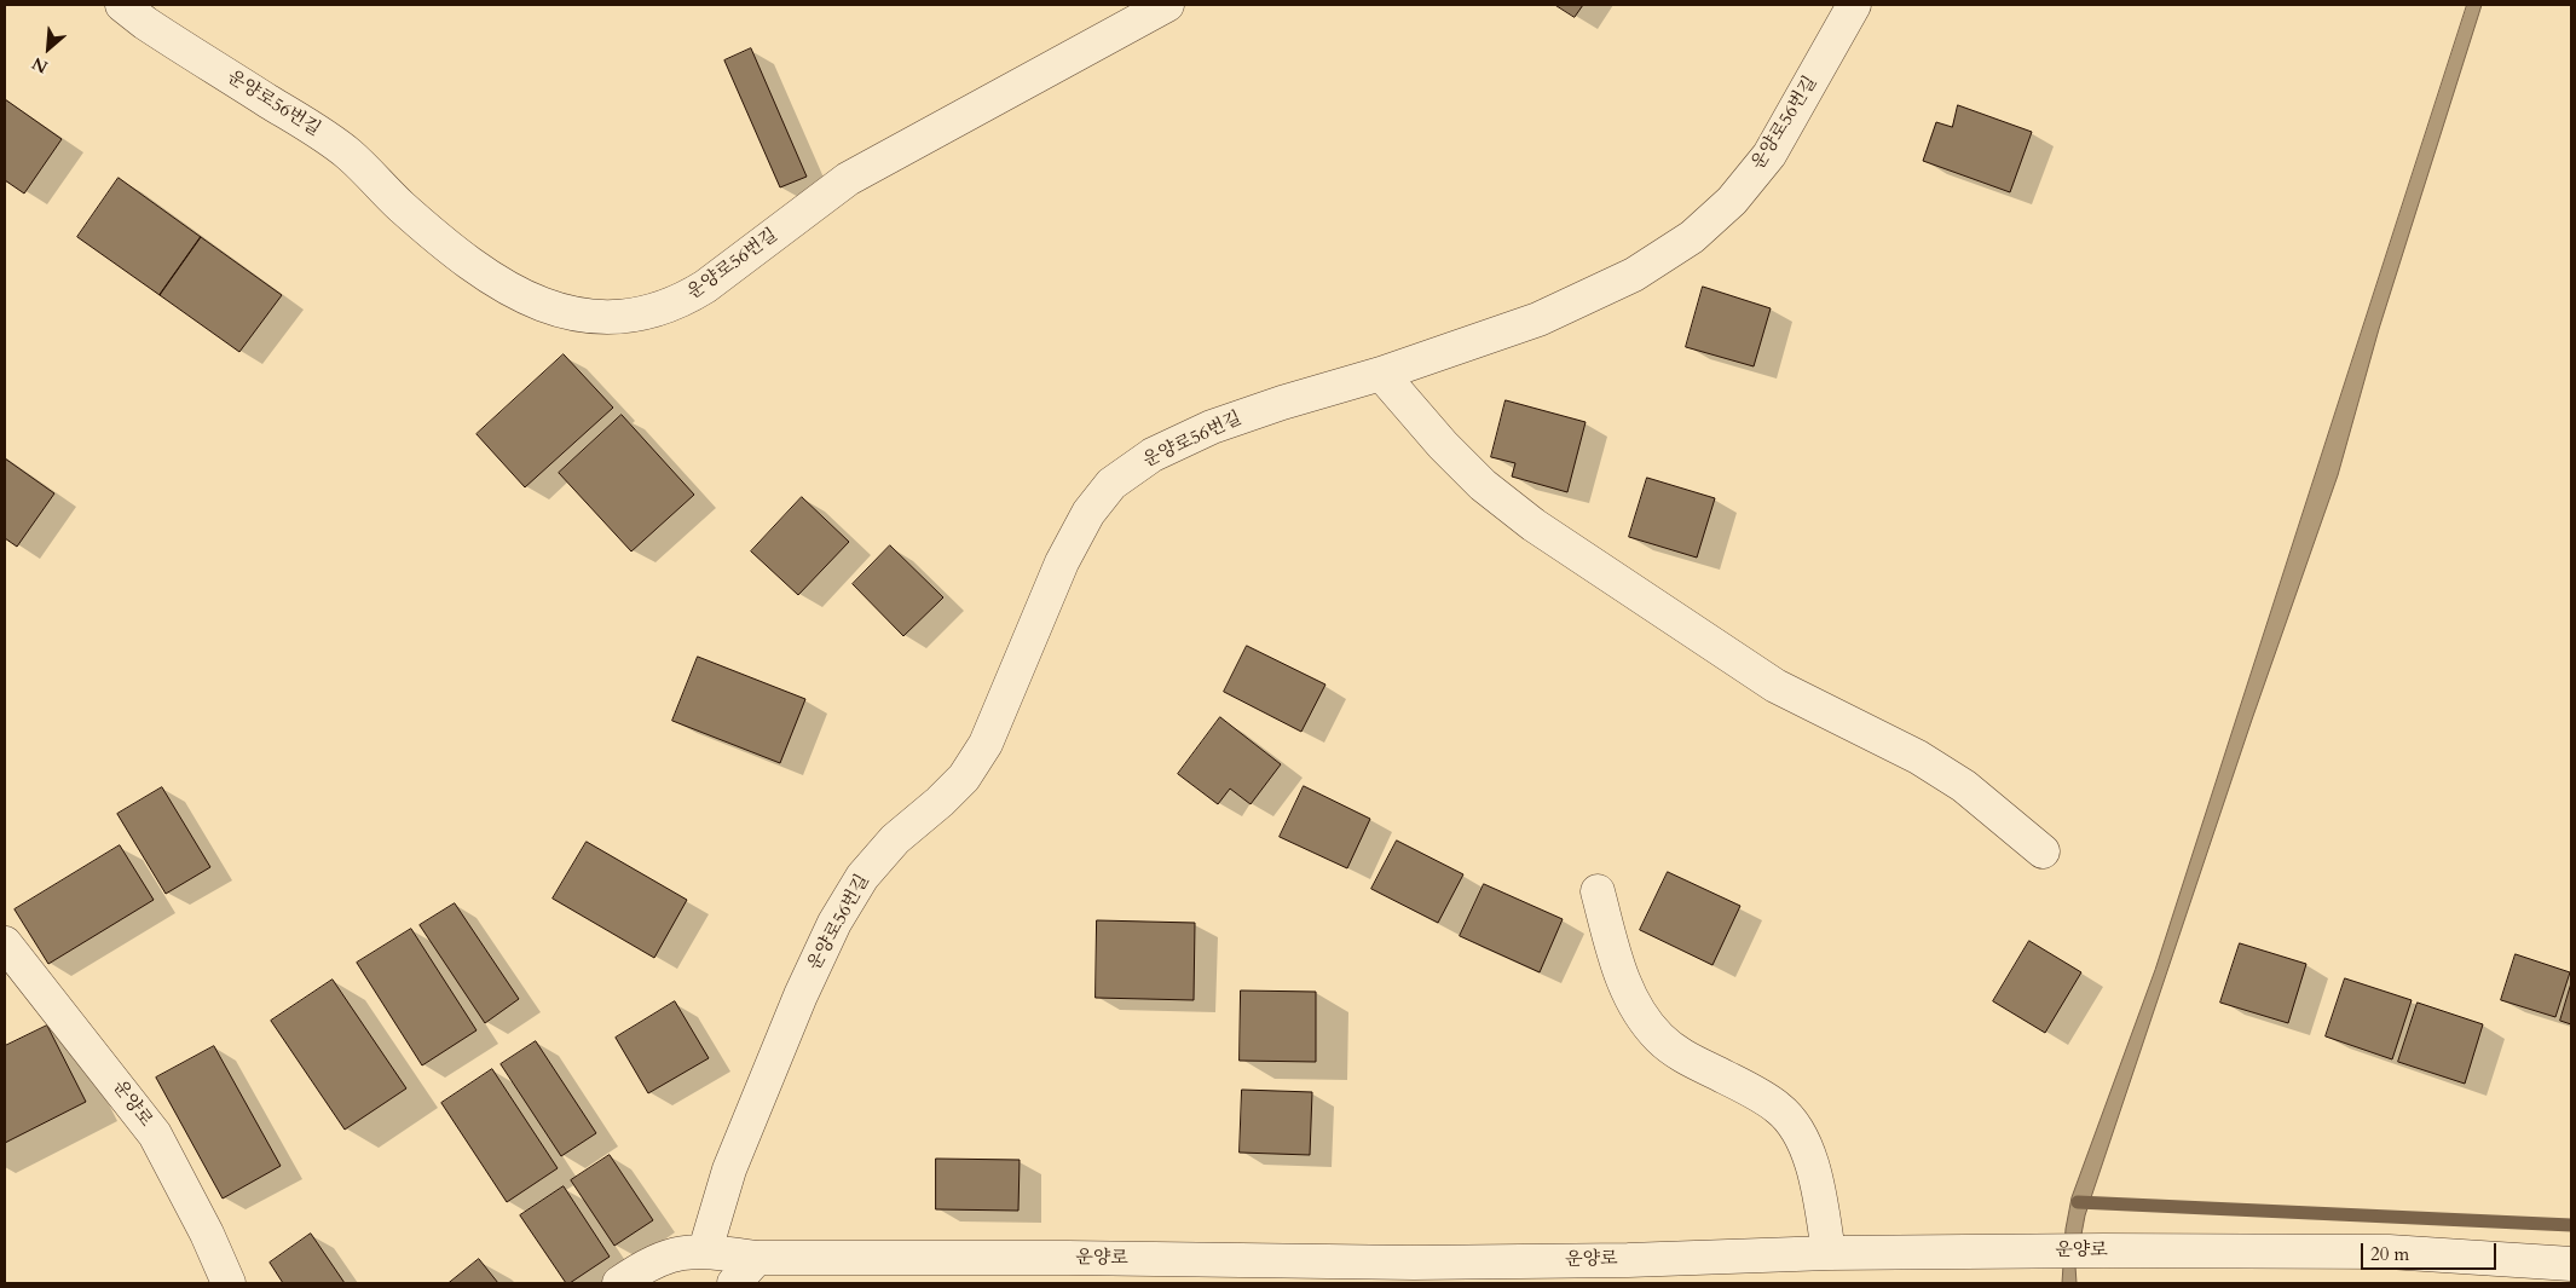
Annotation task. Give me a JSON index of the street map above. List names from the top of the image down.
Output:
{
  "streets": {
    "street": ["운양로56번길", "운양로"]
  },
  "crossings": [
    ["운양로56번길", "운양로"]
  ],
  "scale_bar": "20 m",
  "north": "bottom left"
}
